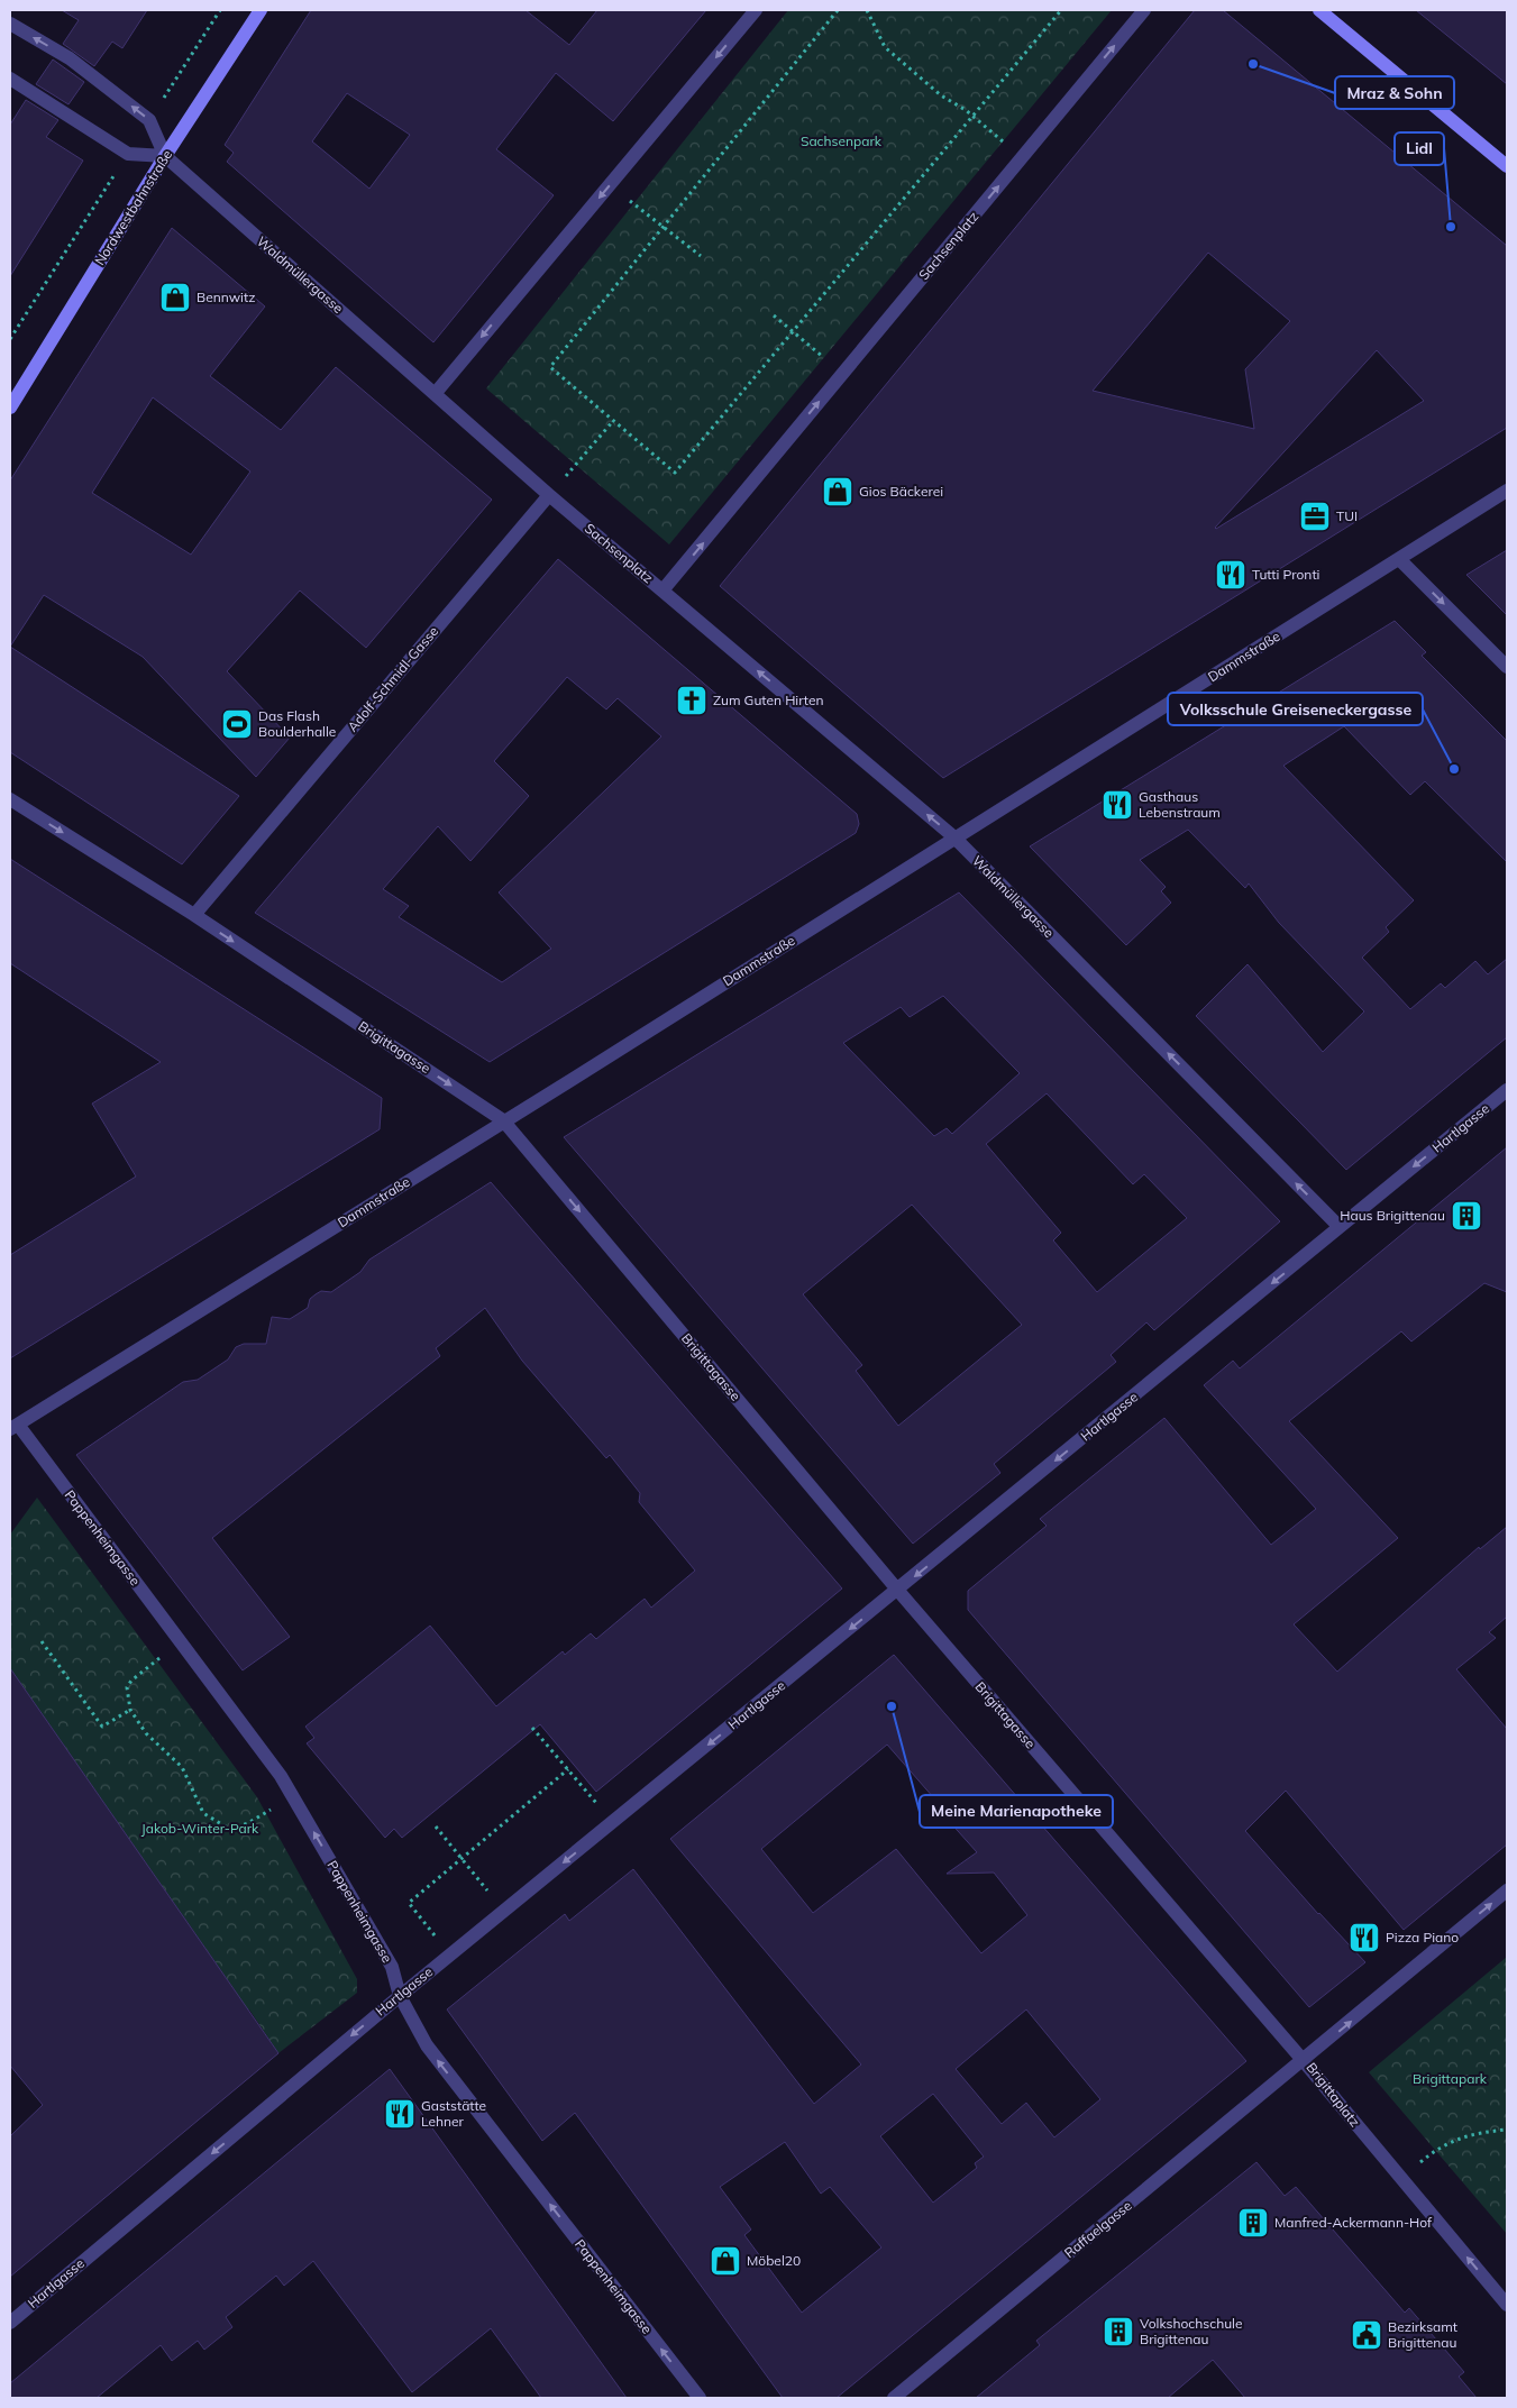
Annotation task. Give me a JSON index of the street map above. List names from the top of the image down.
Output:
{
  "streets": {
    "street": [
      "Nordwestbahnstraße",
      "Sachsenplatz",
      "Waldmüllergasse",
      "Dammstraße",
      "Adolf-Schmidl-Gasse",
      "Brigittagasse",
      "Hartlgasse",
      "Pappenheimgasse",
      "Brigittaplatz",
      "Raffaelgasse"
    ]
  },
  "crossings": [
    ["Nordwestbahnstraße", "Waldmüllergasse"],
    ["Sachsenplatz", "Waldmüllergasse"],
    ["Sachsenplatz", "Adolf-Schmidl-Gasse"],
    ["Waldmüllergasse", "Dammstraße"],
    ["Waldmüllergasse", "Hartlgasse"],
    ["Dammstraße", "Brigittagasse"],
    ["Dammstraße", "Pappenheimgasse"],
    ["Adolf-Schmidl-Gasse", "Brigittagasse"],
    ["Brigittagasse", "Hartlgasse"],
    ["Brigittagasse", "Brigittaplatz"],
    ["Brigittagasse", "Raffaelgasse"],
    ["Hartlgasse", "Pappenheimgasse"],
    ["Brigittaplatz", "Raffaelgasse"]
  ],
  "one_way": [
    "Sachsenplatz",
    "Waldmüllergasse",
    "Brigittagasse",
    "Hartlgasse",
    "Pappenheimgasse"
  ],
  "parks": ["Sachsenpark", "Jakob-Winter-Park", "Brigittapark"],
  "places": {
    "other": [
      "Mraz & Sohn",
      "Lidl",
      "Volksschule Greiseneckergasse",
      "Meine Marienapotheke"
    ],
    "shop": ["Bennwitz", "Gios Bäckerei", "Möbel20"],
    "office": ["TUI"],
    "restaurant": [
      "Tutti Pronti",
      "Gasthaus Lebenstraum",
      "Pizza Piano",
      "Gaststätte Lehner"
    ],
    "church": ["Zum Guten Hirten"],
    "sports": ["Das Flash Boulderhalle"],
    "building": ["Haus Brigittenau", "Manfred-Ackermann-Hof", "Volkshochschule Brigittenau"],
    "public building": ["Bezirksamt Brigittenau"]
  }
}
